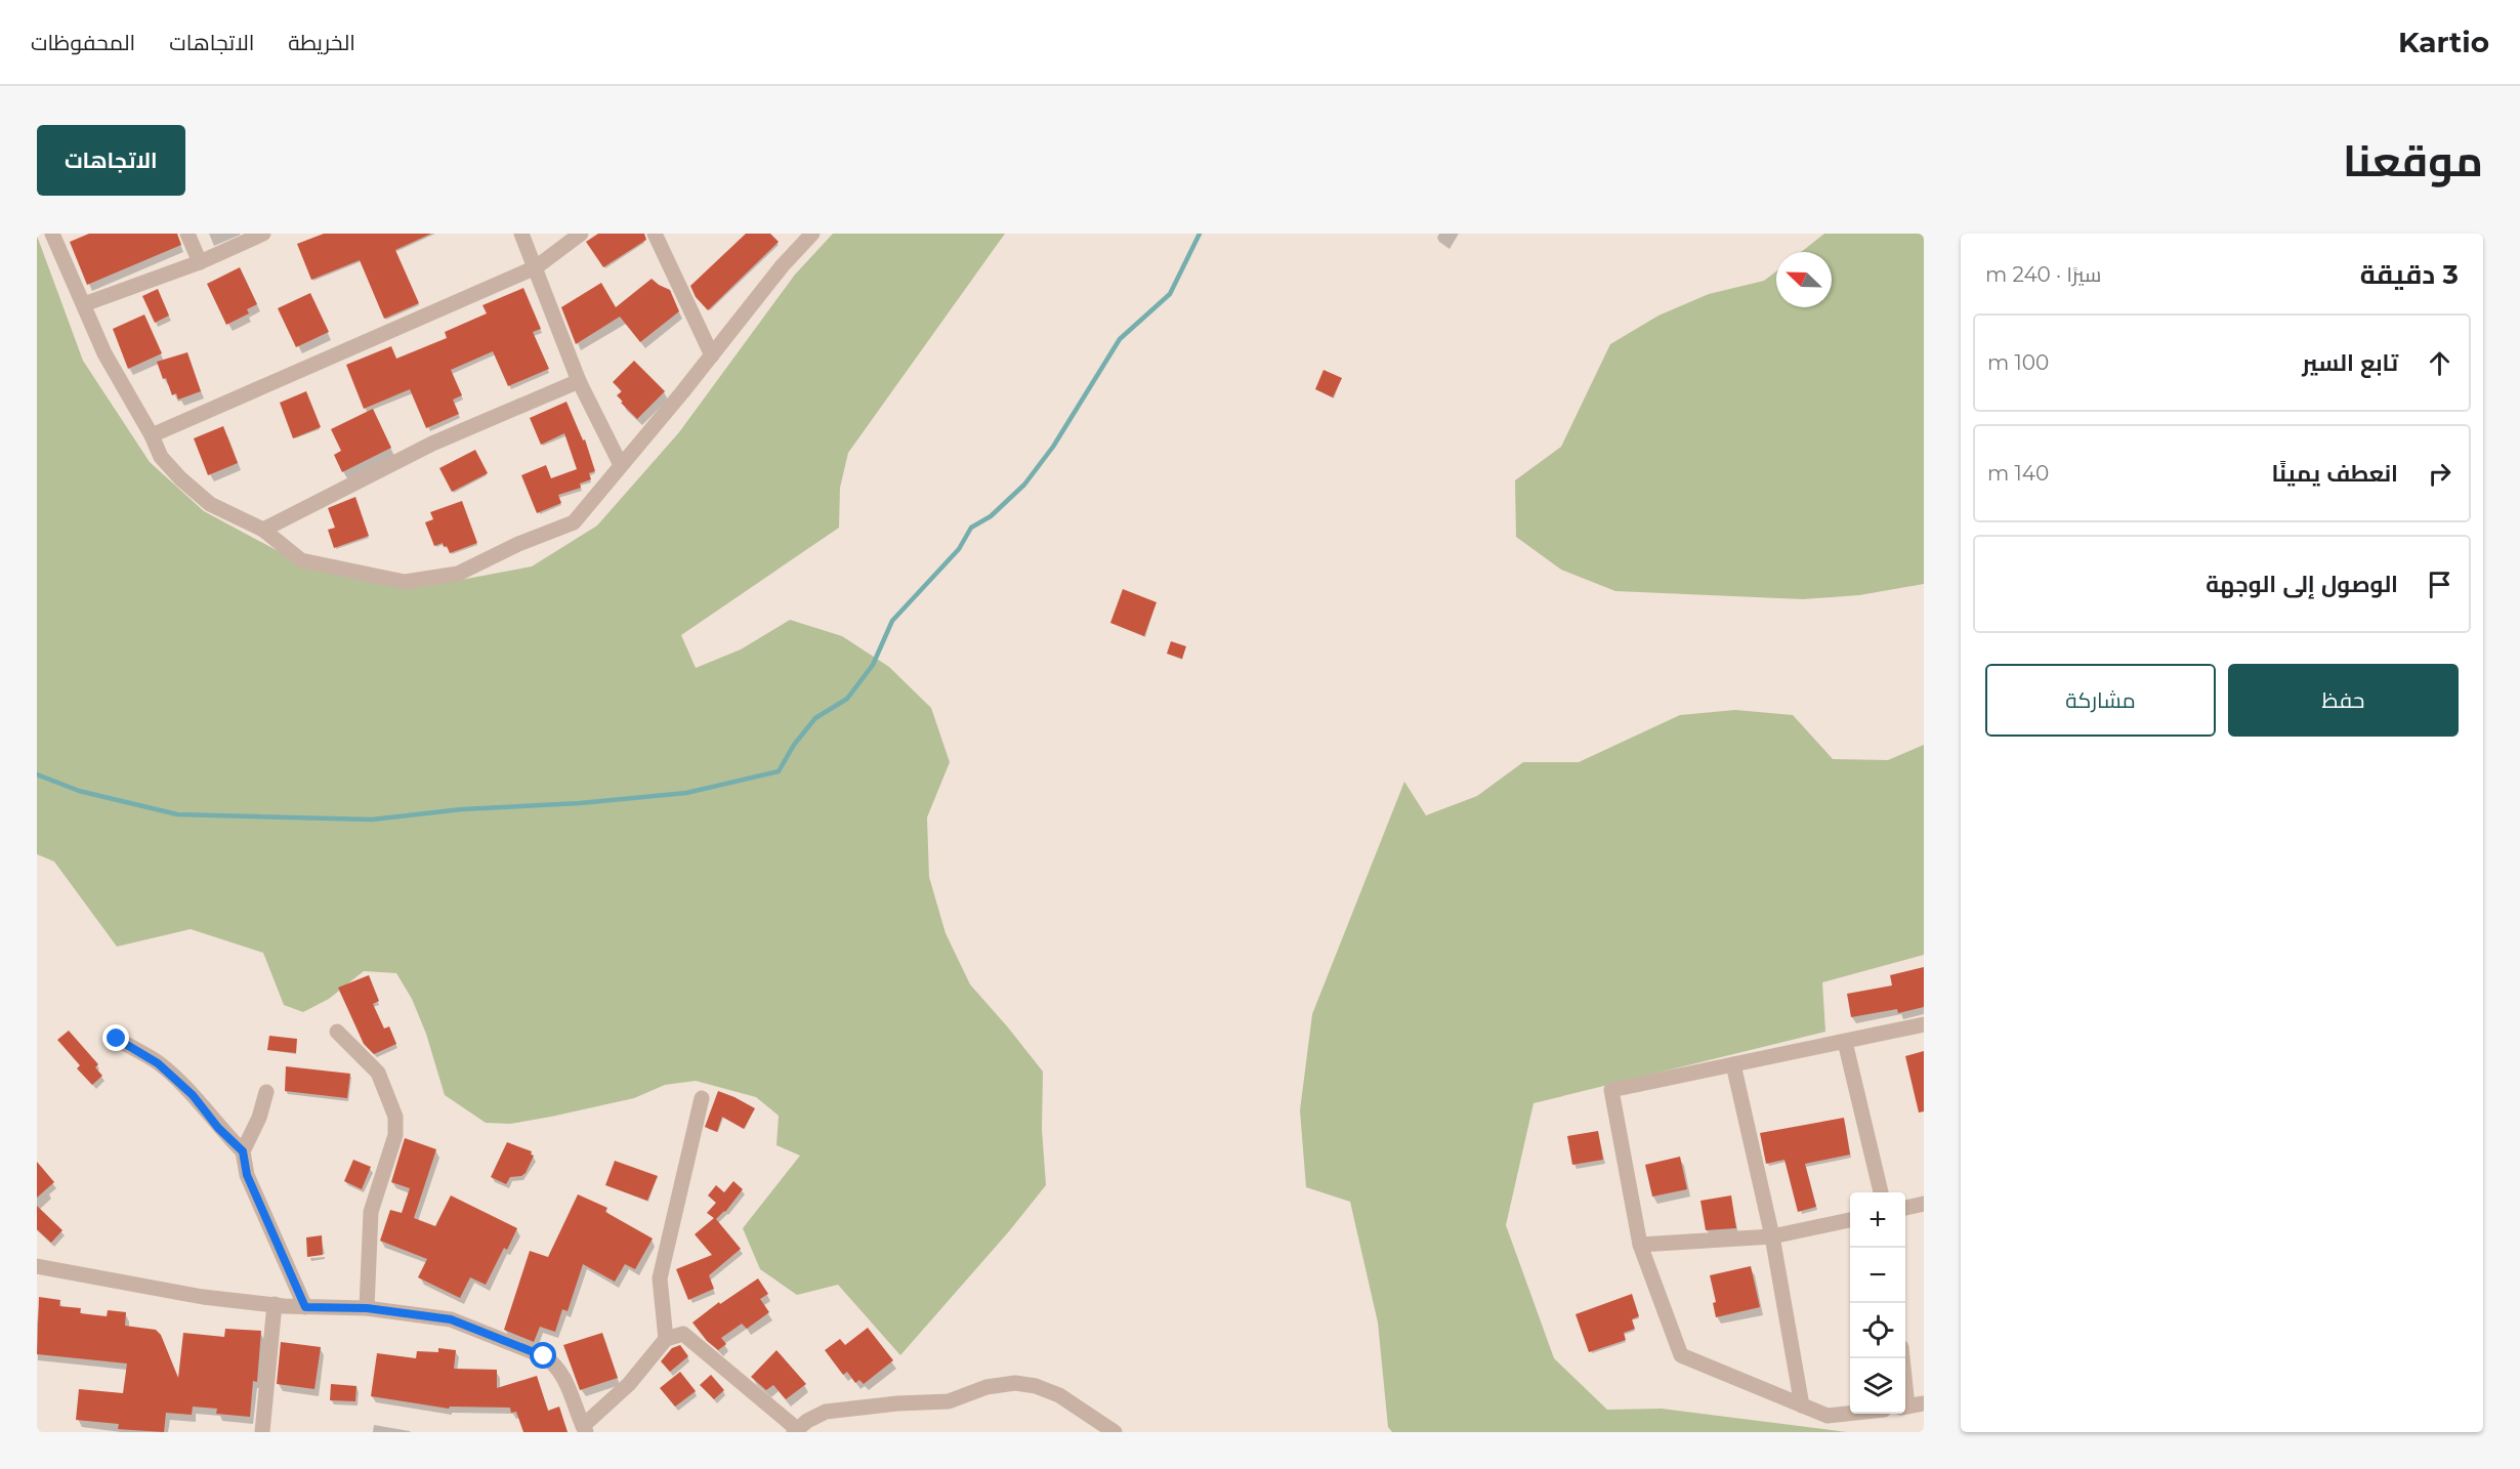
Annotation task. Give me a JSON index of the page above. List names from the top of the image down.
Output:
{
  "north": "top left",
  "page": {
    "header": "Kartio",
    "nav": ["الخريطة", "الاتجاهات", "المحفوظات"],
    "title": "موقعنا",
    "buttons": [
      "الاتجاهات",
      ["حفظ", "مشاركة"]
    ],
    "heading": ["3 دقيقة", "سيرًا · 240 m"],
    "list": [
      ["تابع السير", "100 m"],
      ["انعطف يمينًا", "140 m"],
      "الوصول إلى الوجهة"
    ],
    "map_buttons": ["+", "−"]
  }
}
